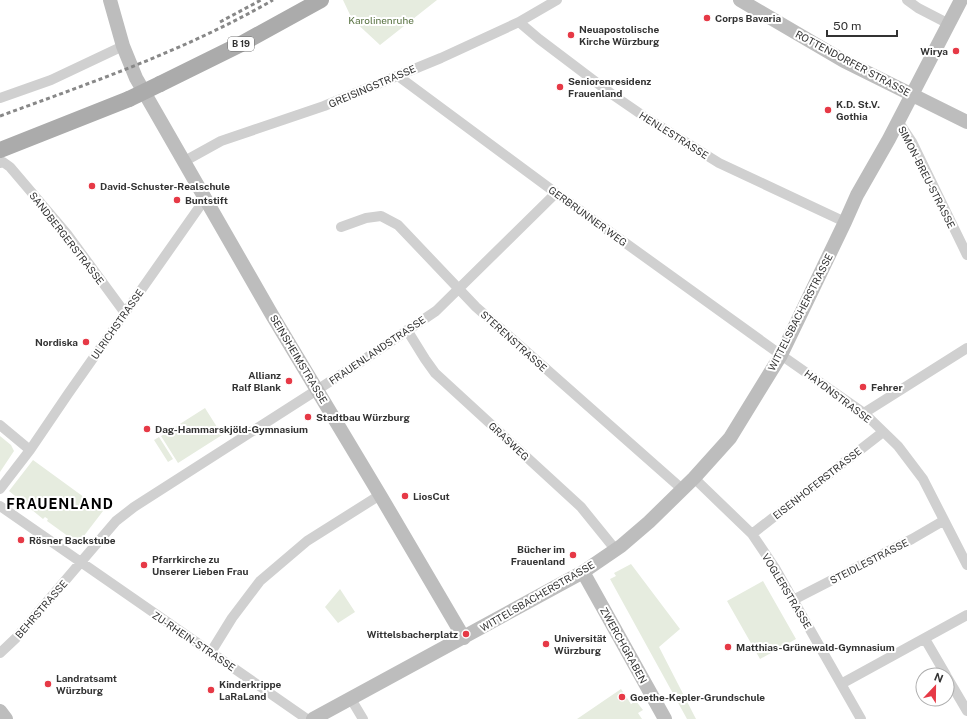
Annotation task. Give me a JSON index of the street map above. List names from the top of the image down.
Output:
{
  "streets": {
    "main road": ["B 19"],
    "street": [
      "ROTTENDORFER STRASSE",
      "GREISINGSTRASSE",
      "HENLESTRASSE",
      "SIMON-BREU-STRASSE",
      "GERBRUNNER WEG",
      "SANDBERGERSTRASSE",
      "WITTELSBACHERSTRASSE",
      "ULRICHSTRASSE",
      "STERENSTRASSE",
      "FRAUENLANDSTRASSE",
      "SEINSHEIMSTRASSE",
      "HAYDNSTRASSE",
      "GRASWEG",
      "EISENHOFERSTRASSE",
      "STEIDLESTRASSE",
      "VOGLERSTRASSE",
      "BEHRSTRASSE",
      "ZU-RHEIN-STRASSE",
      "ZWERCHGRABEN"
    ]
  },
  "crossings": [
    ["B 19", "SANDBERGERSTRASSE"],
    ["ROTTENDORFER STRASSE", "WITTELSBACHERSTRASSE"],
    ["GREISINGSTRASSE", "HENLESTRASSE"],
    ["GREISINGSTRASSE", "GERBRUNNER WEG"],
    ["GREISINGSTRASSE", "SEINSHEIMSTRASSE"],
    ["HENLESTRASSE", "WITTELSBACHERSTRASSE"],
    ["SIMON-BREU-STRASSE", "WITTELSBACHERSTRASSE"],
    ["GERBRUNNER WEG", "WITTELSBACHERSTRASSE"],
    ["GERBRUNNER WEG", "FRAUENLANDSTRASSE"],
    ["GERBRUNNER WEG", "HAYDNSTRASSE"],
    ["SANDBERGERSTRASSE", "ULRICHSTRASSE"],
    ["WITTELSBACHERSTRASSE", "STERENSTRASSE"],
    ["WITTELSBACHERSTRASSE", "SEINSHEIMSTRASSE"],
    ["WITTELSBACHERSTRASSE", "HAYDNSTRASSE"],
    ["WITTELSBACHERSTRASSE", "GRASWEG"],
    ["WITTELSBACHERSTRASSE", "VOGLERSTRASSE"],
    ["WITTELSBACHERSTRASSE", "ZWERCHGRABEN"],
    ["ULRICHSTRASSE", "SEINSHEIMSTRASSE"],
    ["STERENSTRASSE", "FRAUENLANDSTRASSE"],
    ["FRAUENLANDSTRASSE", "SEINSHEIMSTRASSE"],
    ["FRAUENLANDSTRASSE", "GRASWEG"],
    ["FRAUENLANDSTRASSE", "BEHRSTRASSE"],
    ["FRAUENLANDSTRASSE", "ZU-RHEIN-STRASSE"],
    ["HAYDNSTRASSE", "EISENHOFERSTRASSE"],
    ["HAYDNSTRASSE", "STEIDLESTRASSE"],
    ["EISENHOFERSTRASSE", "VOGLERSTRASSE"],
    ["STEIDLESTRASSE", "VOGLERSTRASSE"],
    ["BEHRSTRASSE", "ZU-RHEIN-STRASSE"]
  ],
  "districts": ["FRAUENLAND"],
  "parks": ["Karolinenruhe"],
  "places": [
    "Corps Bavaria",
    "Neuapostolische Kirche Würzburg",
    "Wirya",
    "Seniorenresidenz Frauenland",
    "K.D. St.V. Gothia",
    "David-Schuster-Realschule",
    "Buntstift",
    "Nordiska",
    "Allianz Ralf Blank",
    "Fehrer",
    "Stadtbau Würzburg",
    "Dag-Hammarskjöld-Gymnasium",
    "LiosCut",
    "Rösner Backstube",
    "Bücher im Frauenland",
    "Pfarrkirche zu Unserer Lieben Frau",
    "Wittelsbacherplatz",
    "Universität Würzburg",
    "Matthias-Grünewald-Gymnasium",
    "Landratsamt Würzburg",
    "Kinderkrippe LaRaLand",
    "Goethe-Kepler-Grundschule"
  ],
  "scale_bar": "50 m",
  "north": "top"
}
